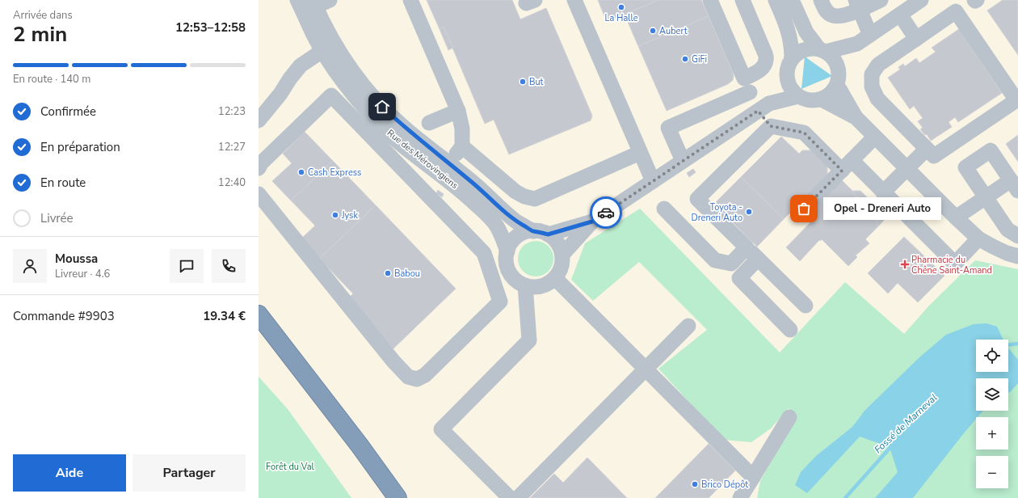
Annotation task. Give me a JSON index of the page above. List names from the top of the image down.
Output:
{
  "streets": {
    "street": ["Rue des Mérovingiens"]
  },
  "water": ["Fossé de Marneval"],
  "parks": ["Forêt du Val"],
  "places": {
    "other": [
      "La Halle",
      "Aubert",
      "GiFi",
      "But",
      "Cash Express",
      "Opel - Dreneri Auto",
      "Toyota - Dreneri Auto",
      "Jysk",
      "Babou",
      "Brico Dépôt"
    ],
    "health": ["Pharmacie du Chêne Saint-Amand"]
  },
  "page": {
    "heading": ["2 min", "Arrivée dans", "12:53–12:58"],
    "panel": [
      "Moussa",
      "Livreur · 4.6",
      "Commande #9903",
      "19.34 €"
    ],
    "bar": "En route · 140 m",
    "list": [
      ["Confirmée", "12:23"],
      ["En préparation", "12:27"],
      ["En route", "12:40"],
      "Livrée"
    ],
    "bubble": "Opel - Dreneri Auto",
    "map_buttons": ["+", "−"],
    "buttons": ["Aide", "Partager"]
  }
}
